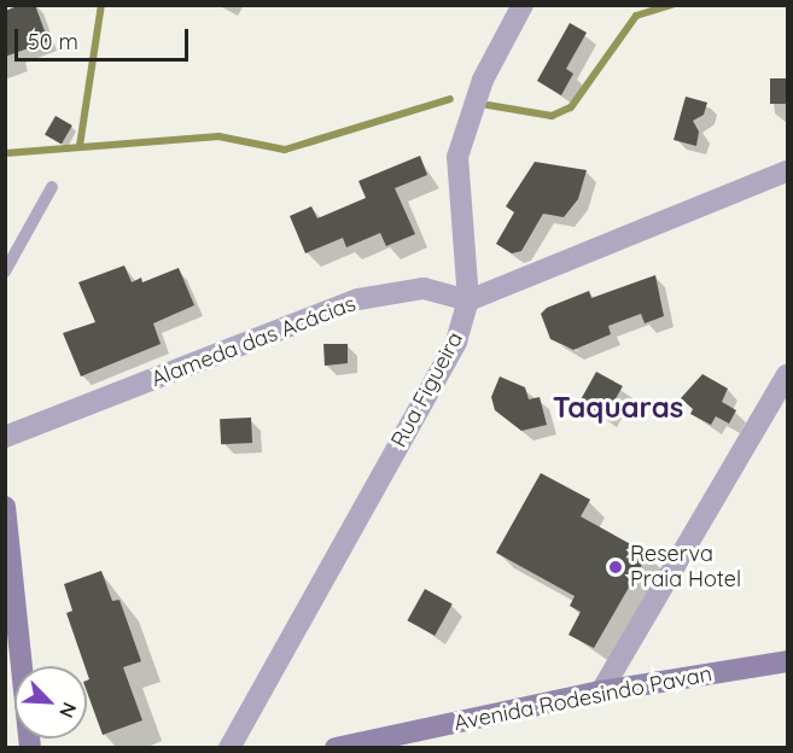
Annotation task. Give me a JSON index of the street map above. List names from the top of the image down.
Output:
{
  "streets": {
    "main road": ["Avenida Rodesindo Pavan"],
    "street": ["Alameda das Acácias", "Rua Figueira"]
  },
  "crossings": [
    ["Alameda das Acácias", "Rua Figueira"]
  ],
  "districts": ["Taquaras"],
  "places": ["Reserva Praia Hotel"],
  "scale_bar": "50 m",
  "north": "bottom right"
}
